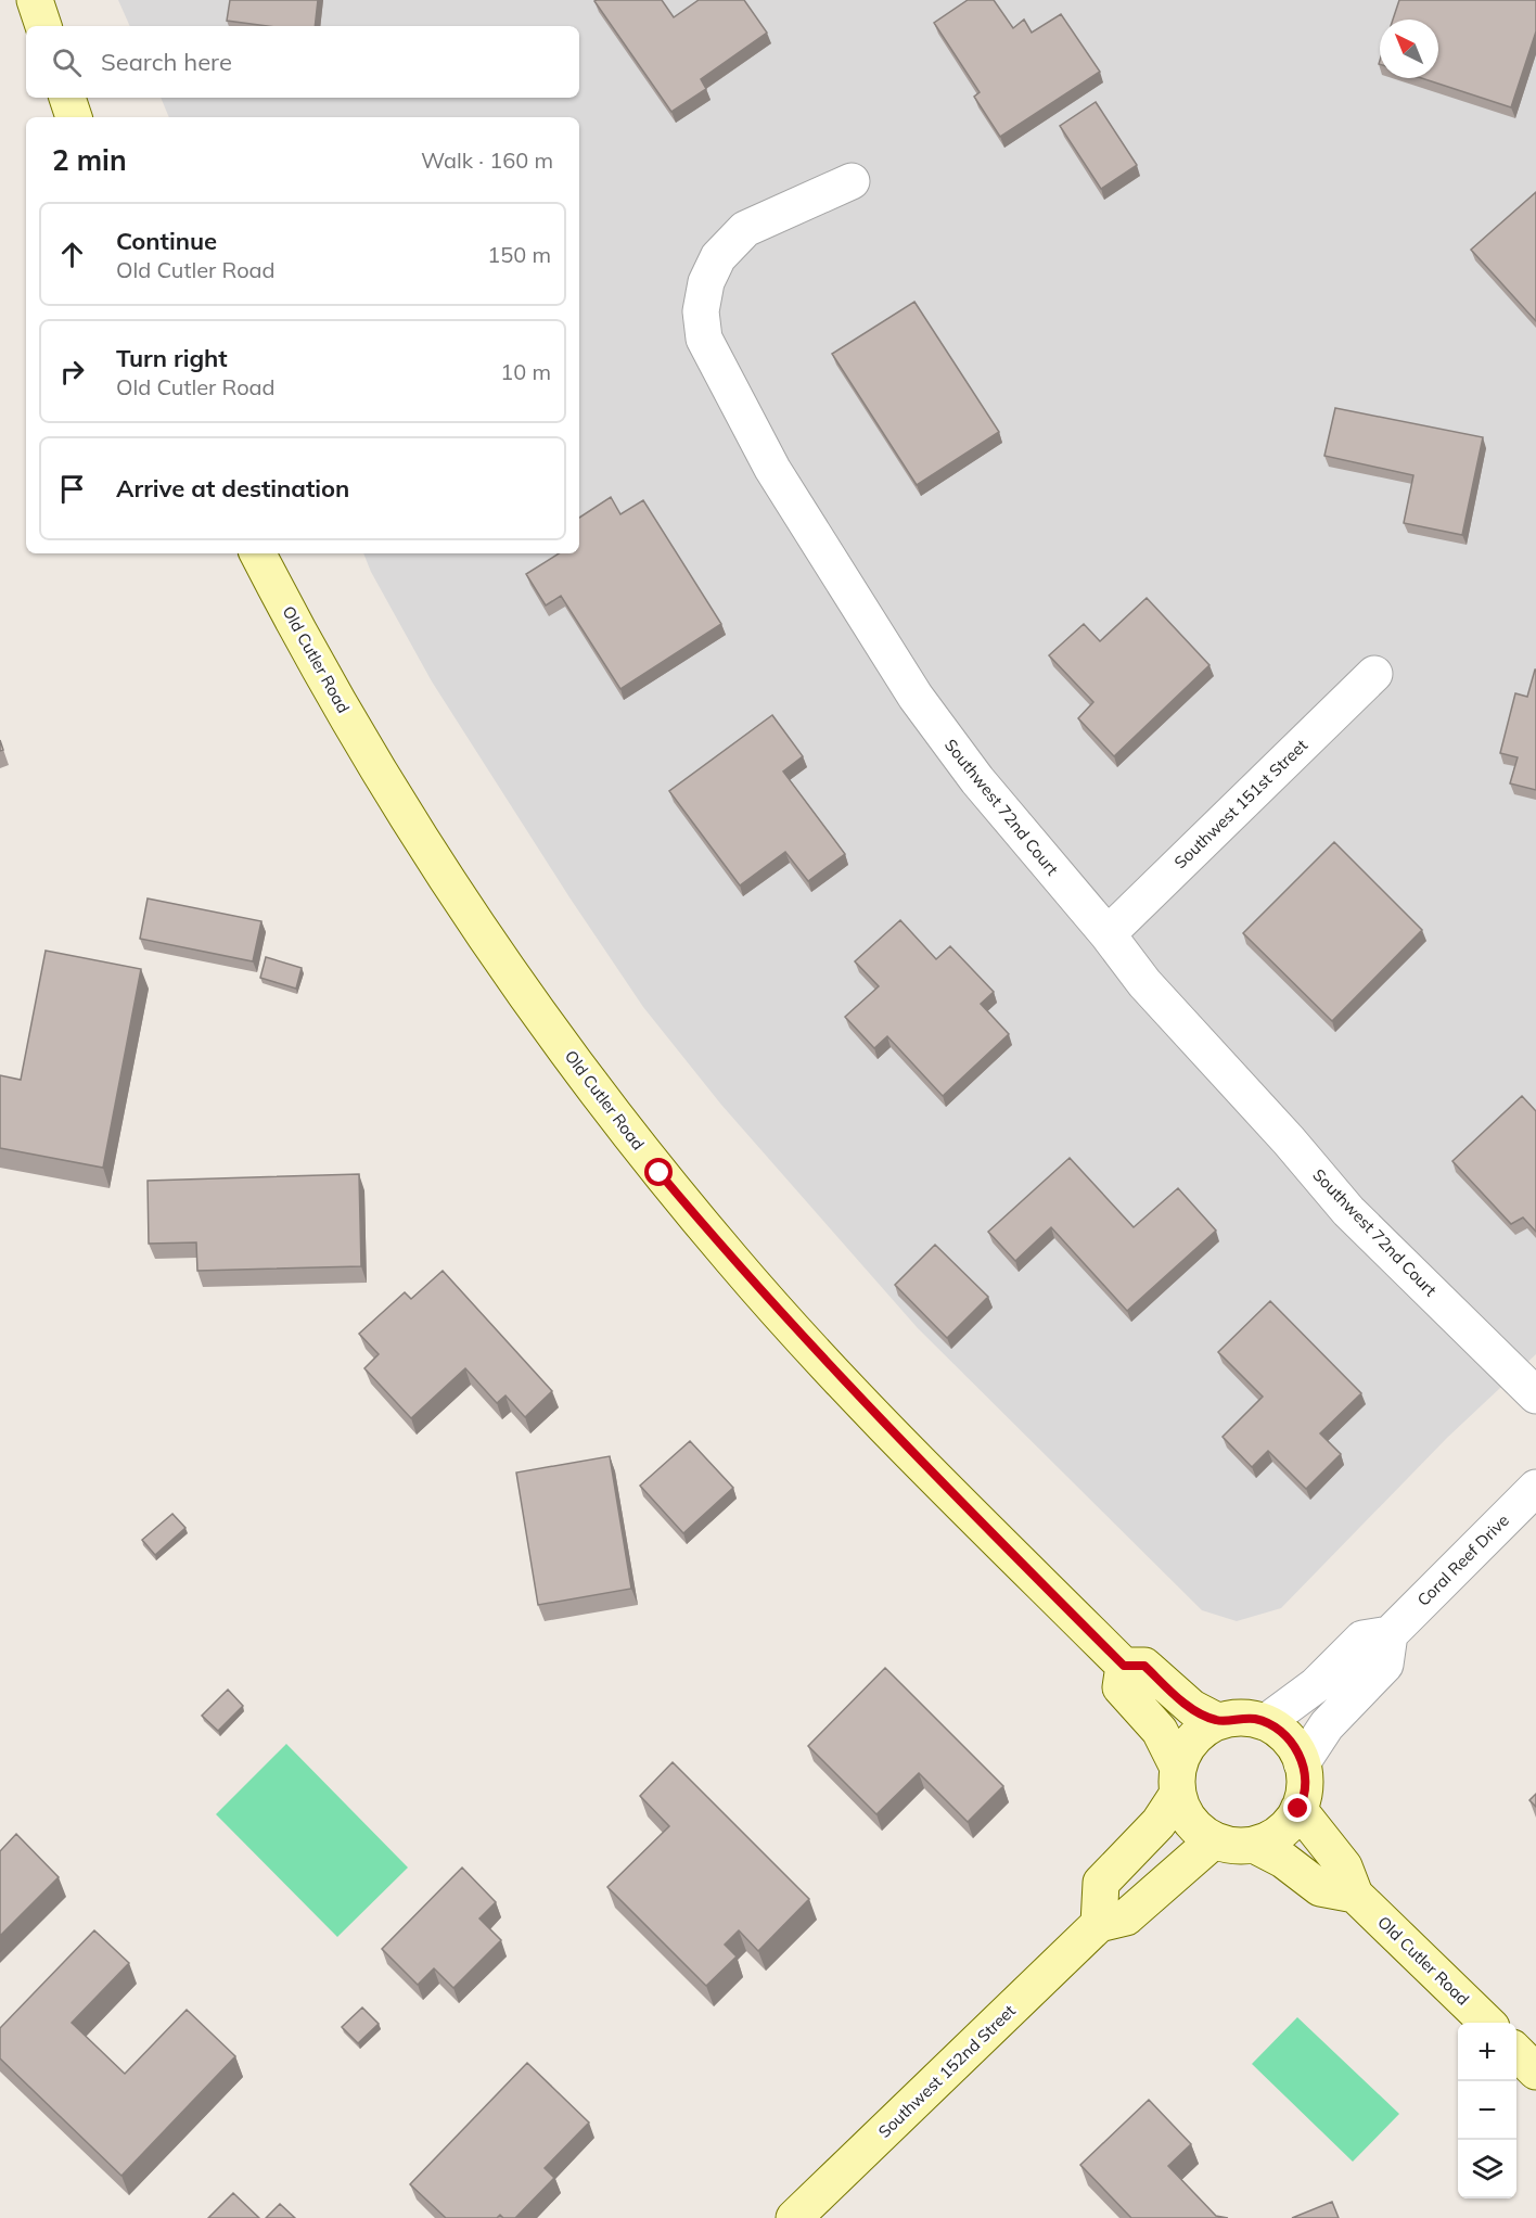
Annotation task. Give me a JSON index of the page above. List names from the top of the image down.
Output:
{
  "streets": {
    "main road": ["Old Cutler Road", "Southwest 152nd Street"],
    "street": ["Southwest 151st Street", "Southwest 72nd Court", "Coral Reef Drive"]
  },
  "crossings": [
    ["Old Cutler Road", "Southwest 152nd Street"],
    ["Southwest 151st Street", "Southwest 72nd Court"]
  ],
  "north": "top left",
  "page": {
    "search": "Search here",
    "heading": ["2 min", "Walk · 160 m"],
    "list": [
      ["Continue", "Old Cutler Road", "150 m"],
      ["Turn right", "Old Cutler Road", "10 m"],
      "Arrive at destination"
    ],
    "map_buttons": ["+", "−"]
  }
}
